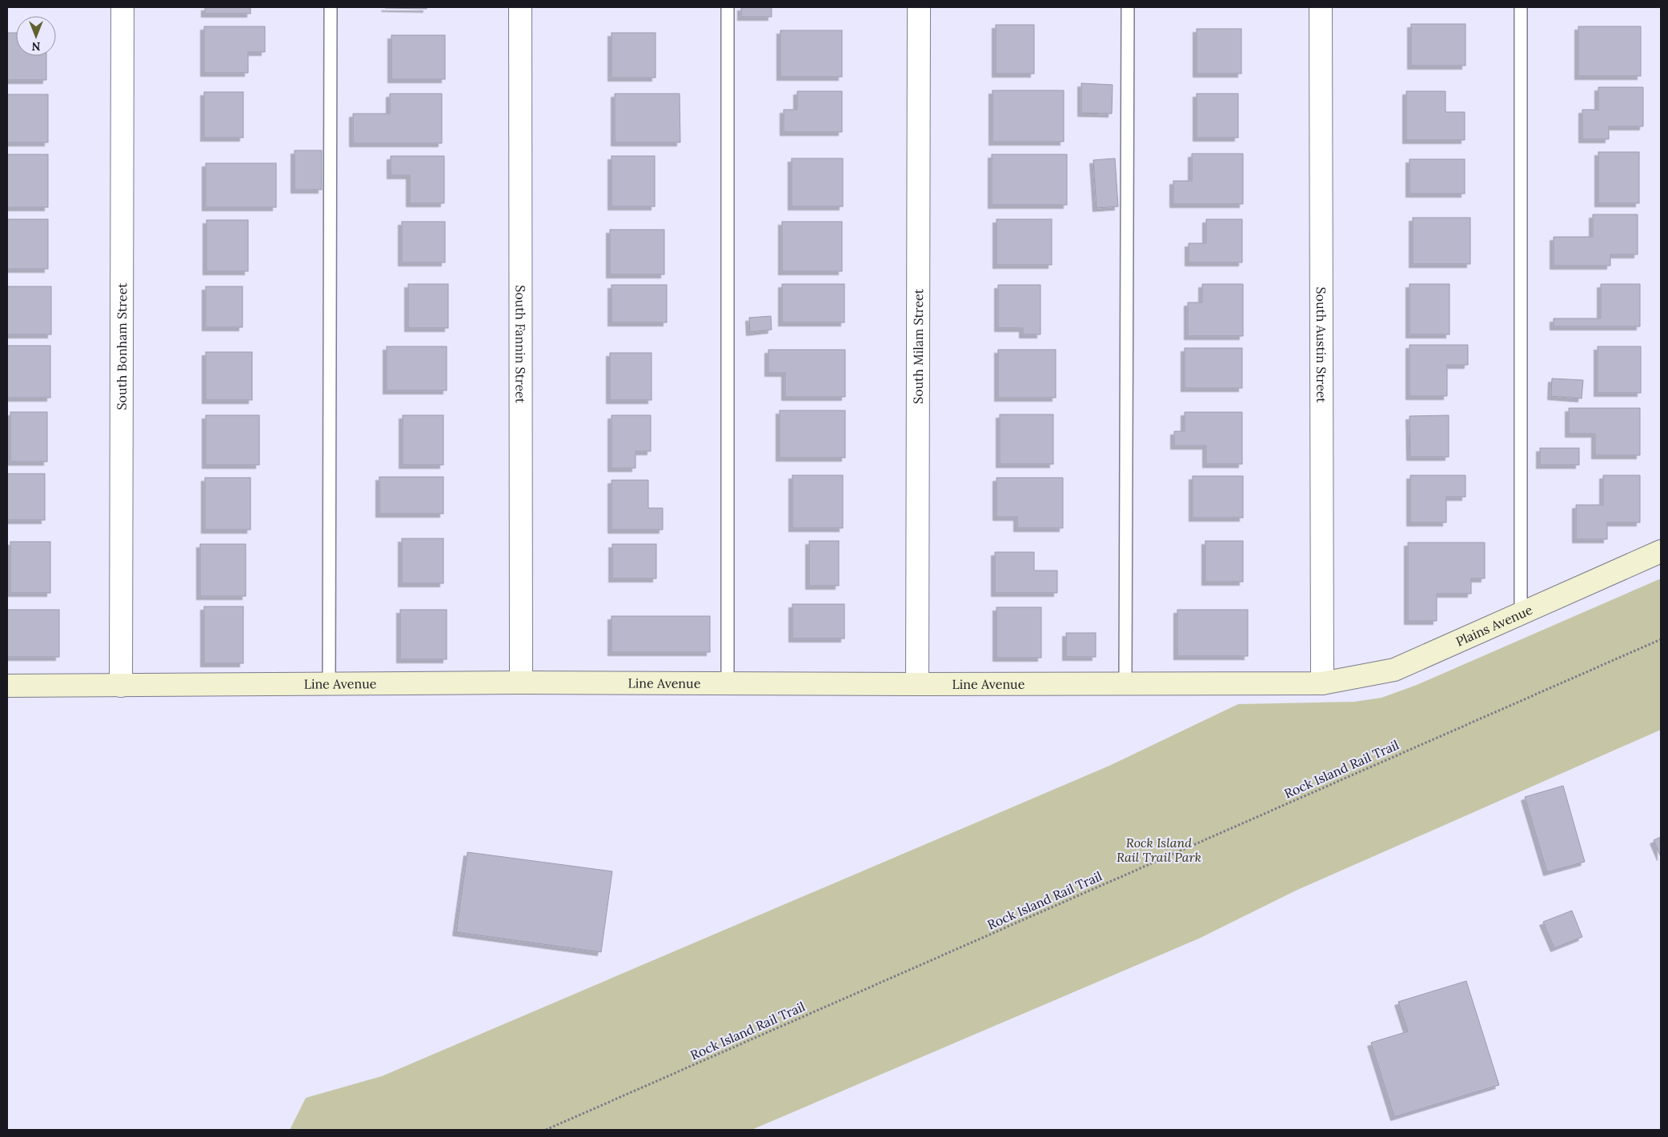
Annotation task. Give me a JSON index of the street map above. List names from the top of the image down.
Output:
{
  "streets": {
    "street": [
      "South Fannin Street",
      "South Austin Street",
      "South Milam Street",
      "South Bonham Street",
      "Plains Avenue",
      "Line Avenue"
    ],
    "path": ["Rock Island Rail Trail"]
  },
  "crossings": [
    ["South Fannin Street", "Line Avenue"],
    ["South Austin Street", "Plains Avenue"],
    ["South Austin Street", "Line Avenue"],
    ["South Milam Street", "Line Avenue"],
    ["South Bonham Street", "Line Avenue"],
    ["Plains Avenue", "Line Avenue"]
  ],
  "parks": ["Rock Island Rail Trail Park"],
  "north": "bottom"
}
